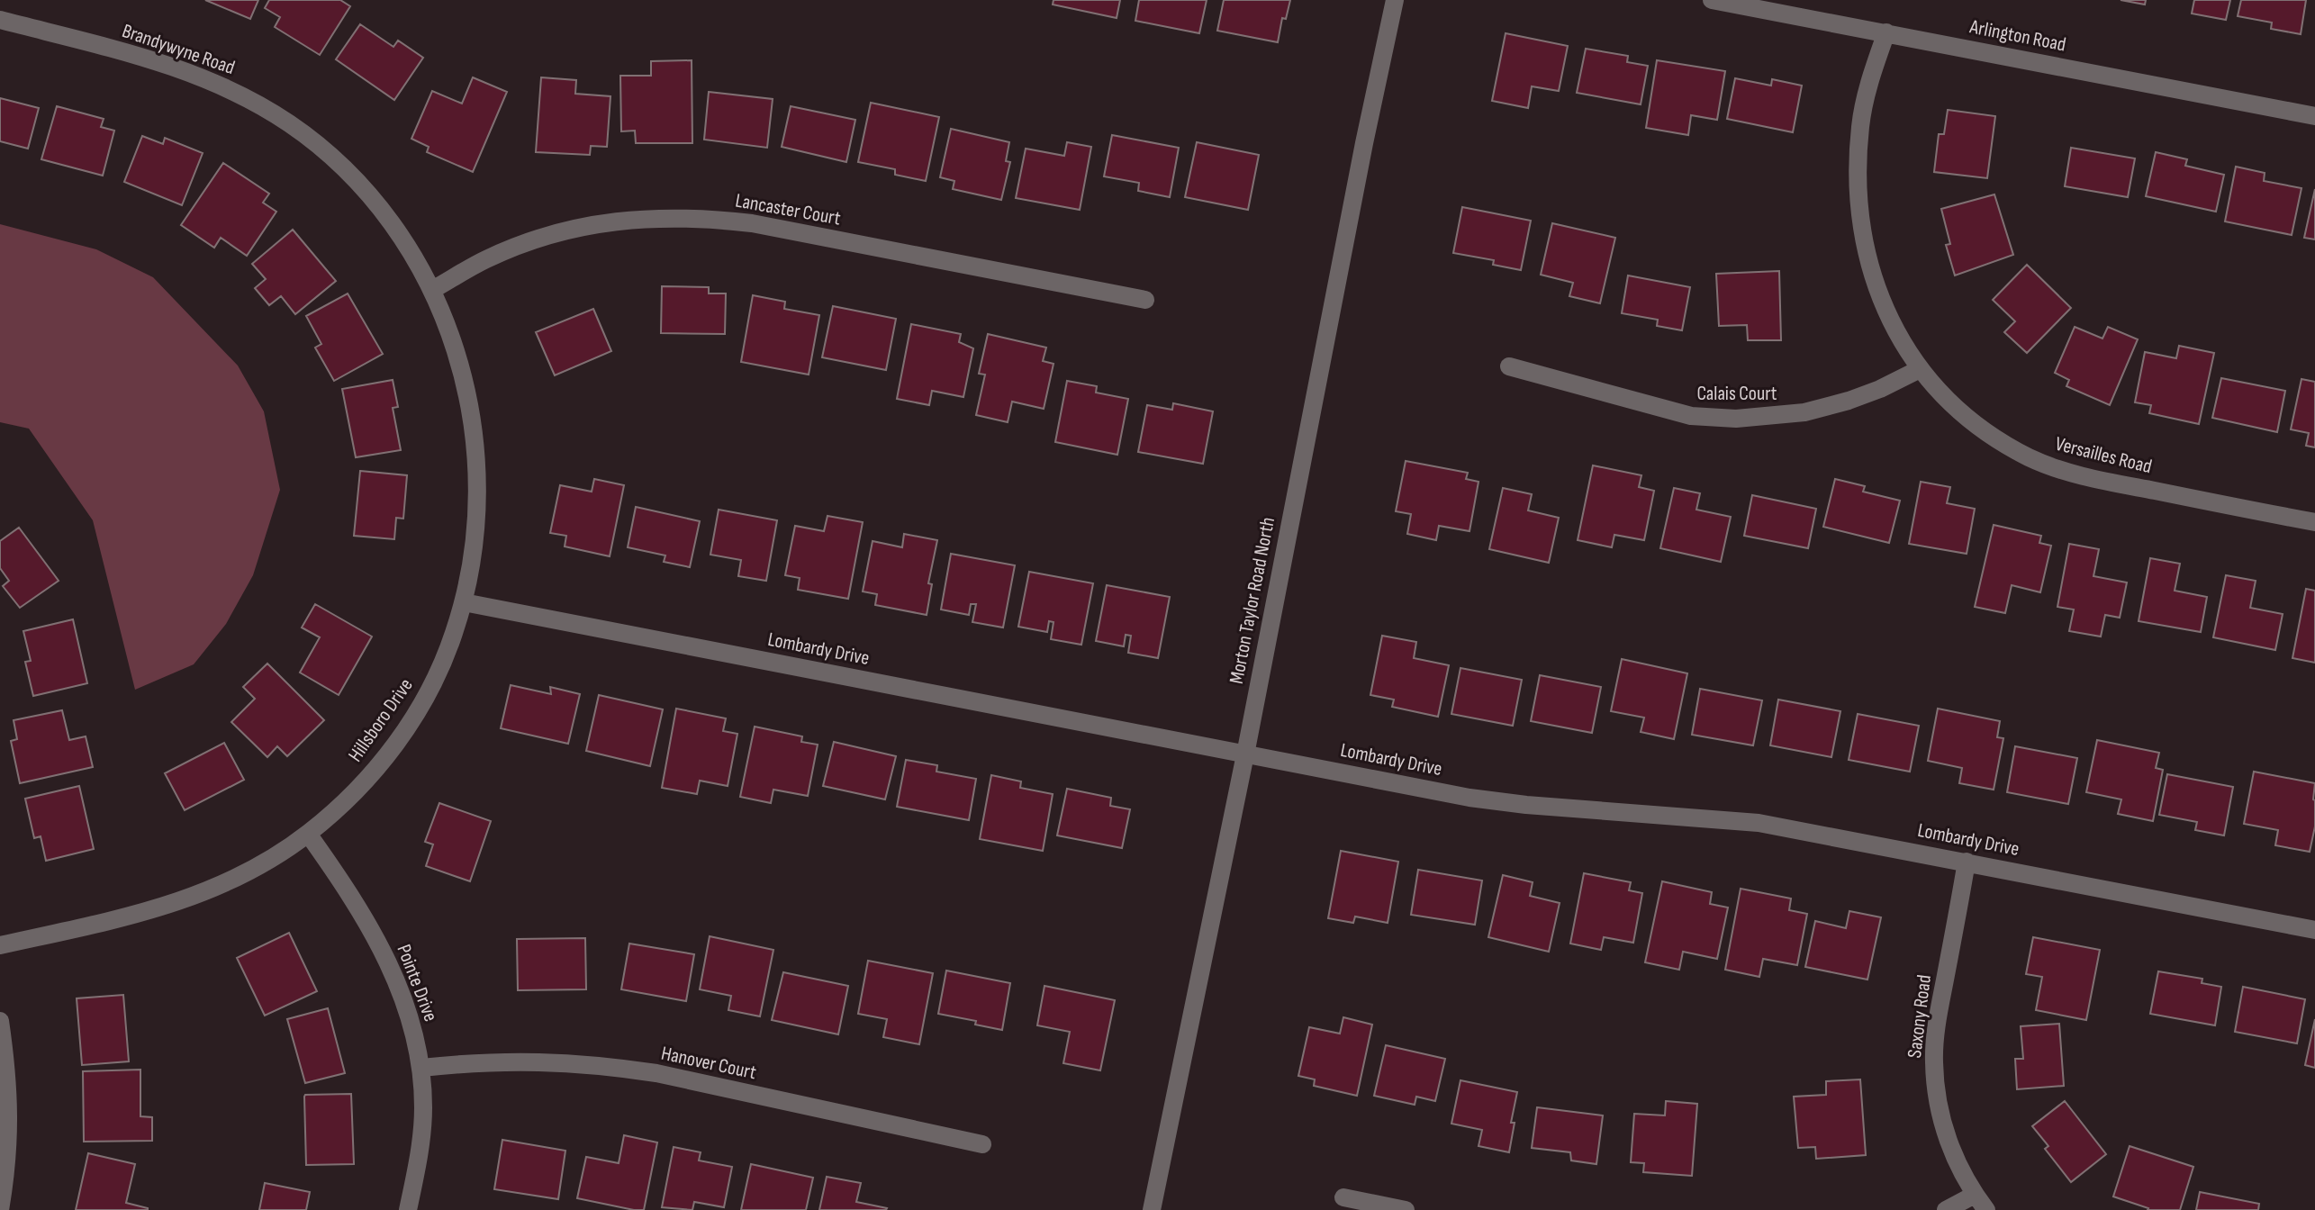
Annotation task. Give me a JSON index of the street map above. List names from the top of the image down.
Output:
{
  "streets": {
    "street": [
      "Arlington Road",
      "Brandywyne Road",
      "Lancaster Court",
      "Calais Court",
      "Versailles Road",
      "Morton Taylor Road North",
      "Lombardy Drive",
      "Hillsboro Drive",
      "Pointe Drive",
      "Saxony Road",
      "Hanover Court"
    ]
  },
  "crossings": [
    ["Arlington Road", "Versailles Road"],
    ["Brandywyne Road", "Lancaster Court"],
    ["Brandywyne Road", "Hillsboro Drive"],
    ["Lancaster Court", "Hillsboro Drive"],
    ["Calais Court", "Versailles Road"],
    ["Morton Taylor Road North", "Lombardy Drive"],
    ["Lombardy Drive", "Hillsboro Drive"],
    ["Lombardy Drive", "Saxony Road"],
    ["Hillsboro Drive", "Pointe Drive"],
    ["Pointe Drive", "Hanover Court"]
  ]
}
